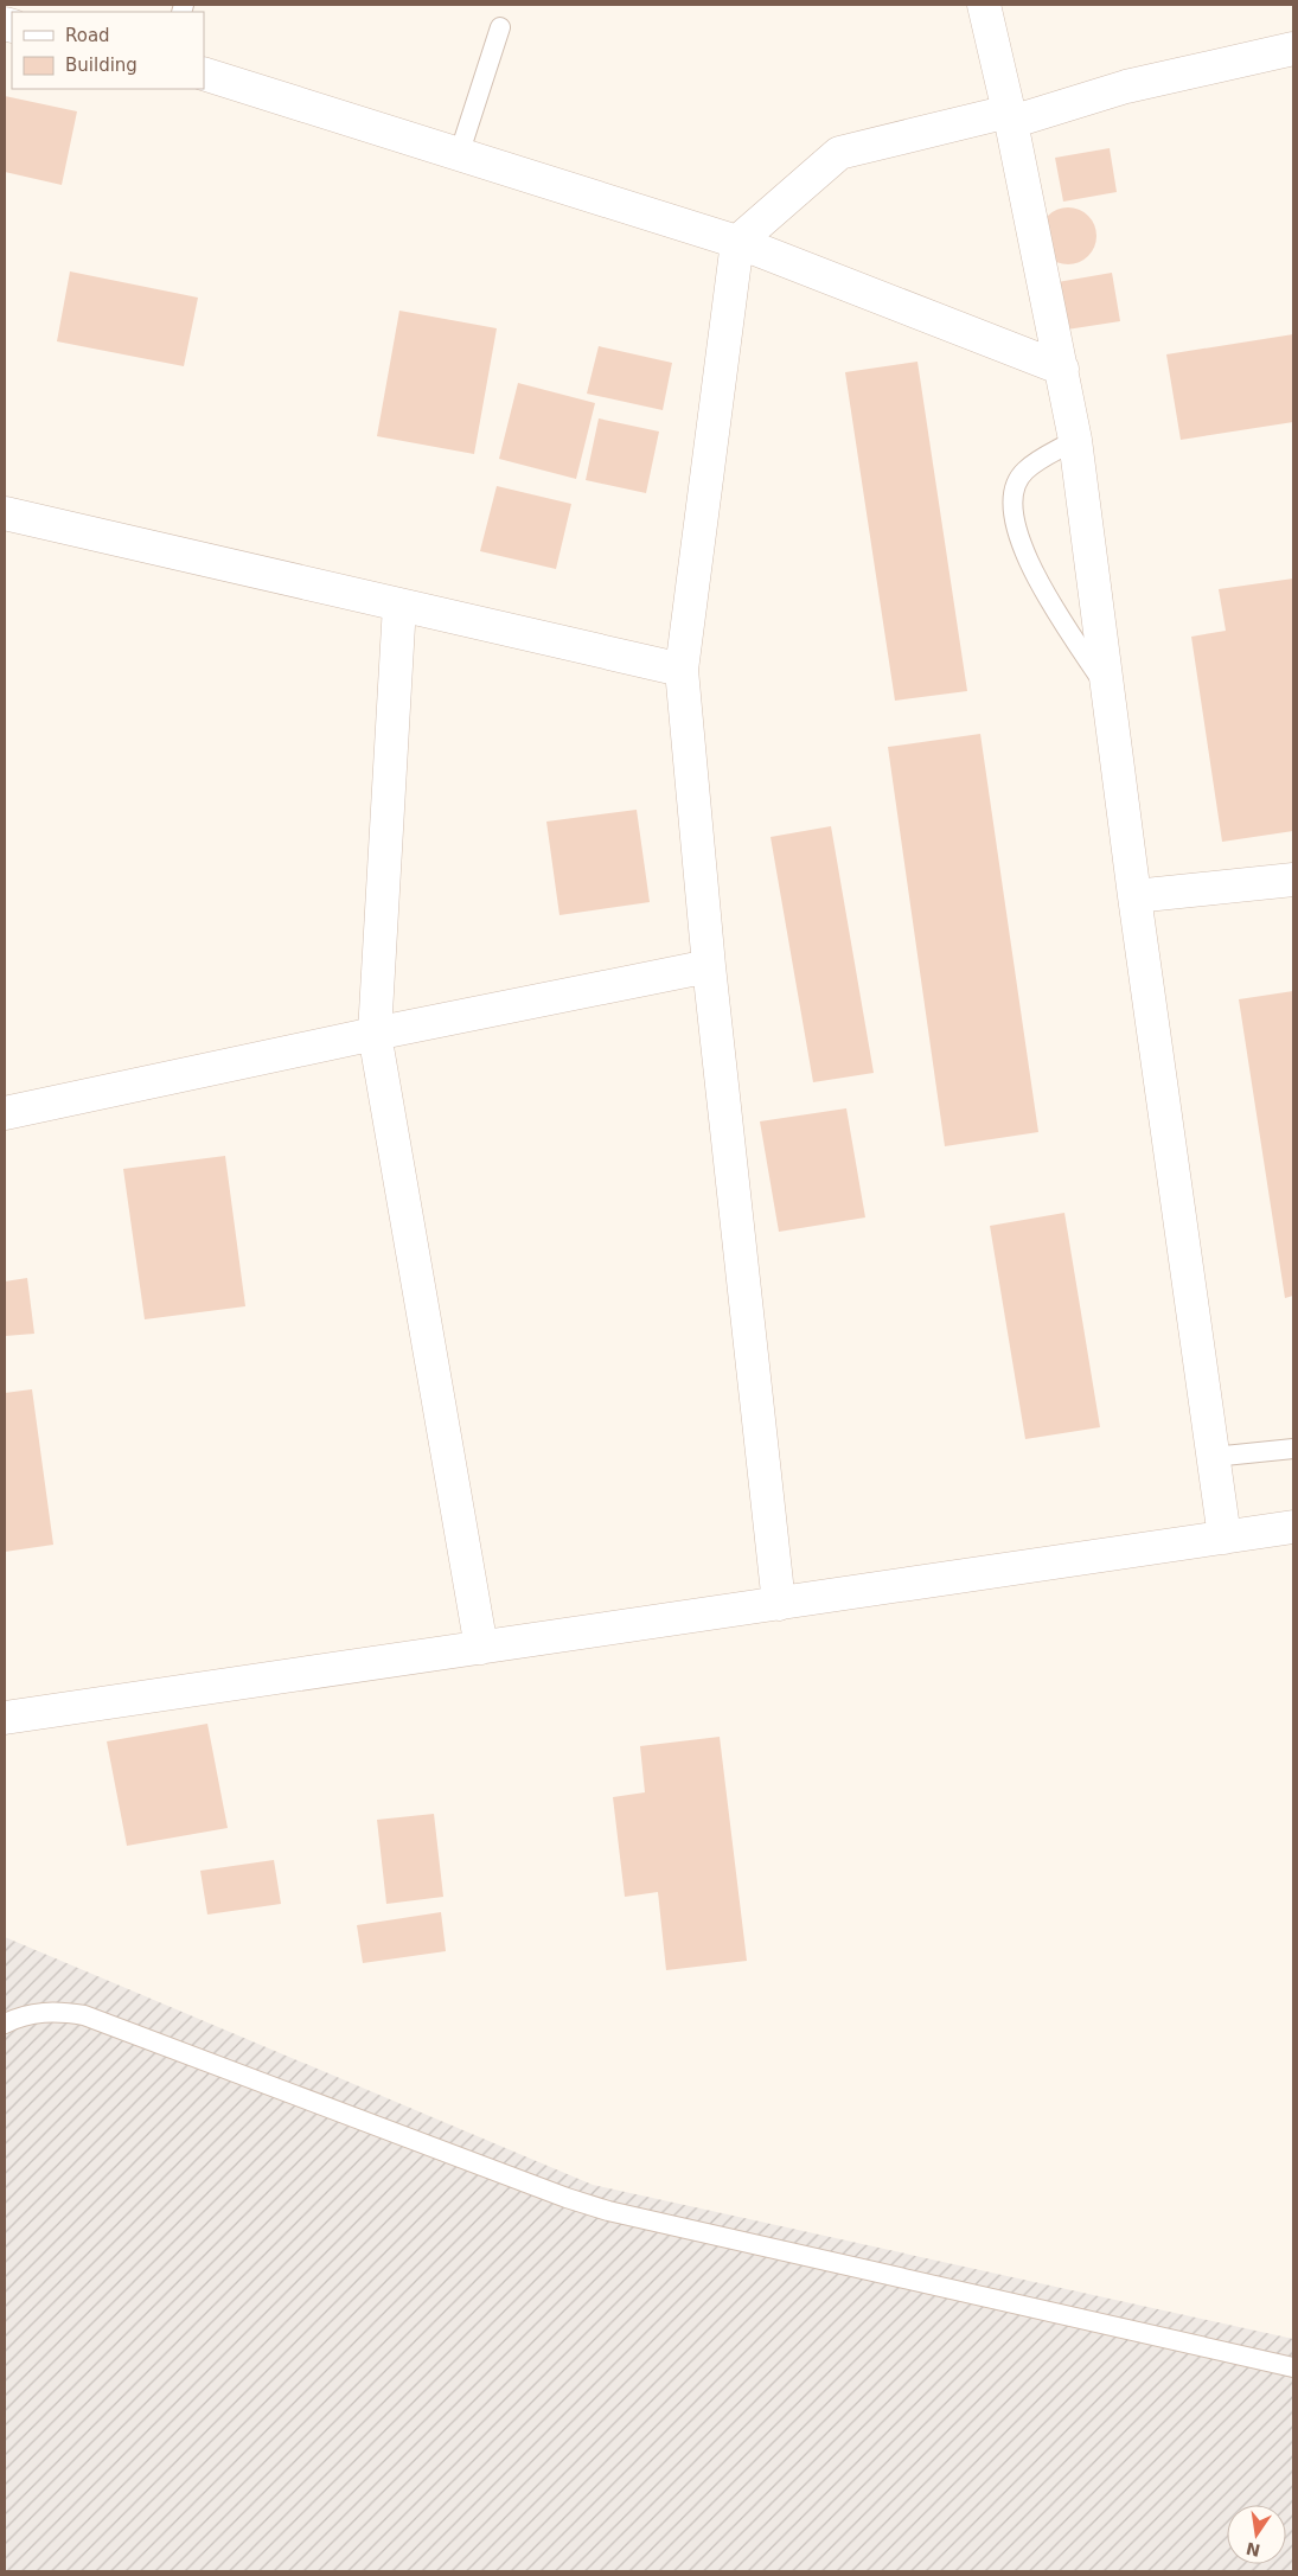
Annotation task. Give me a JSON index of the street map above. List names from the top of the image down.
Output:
{
  "legend": ["Road", "Building"],
  "north": "bottom"
}
